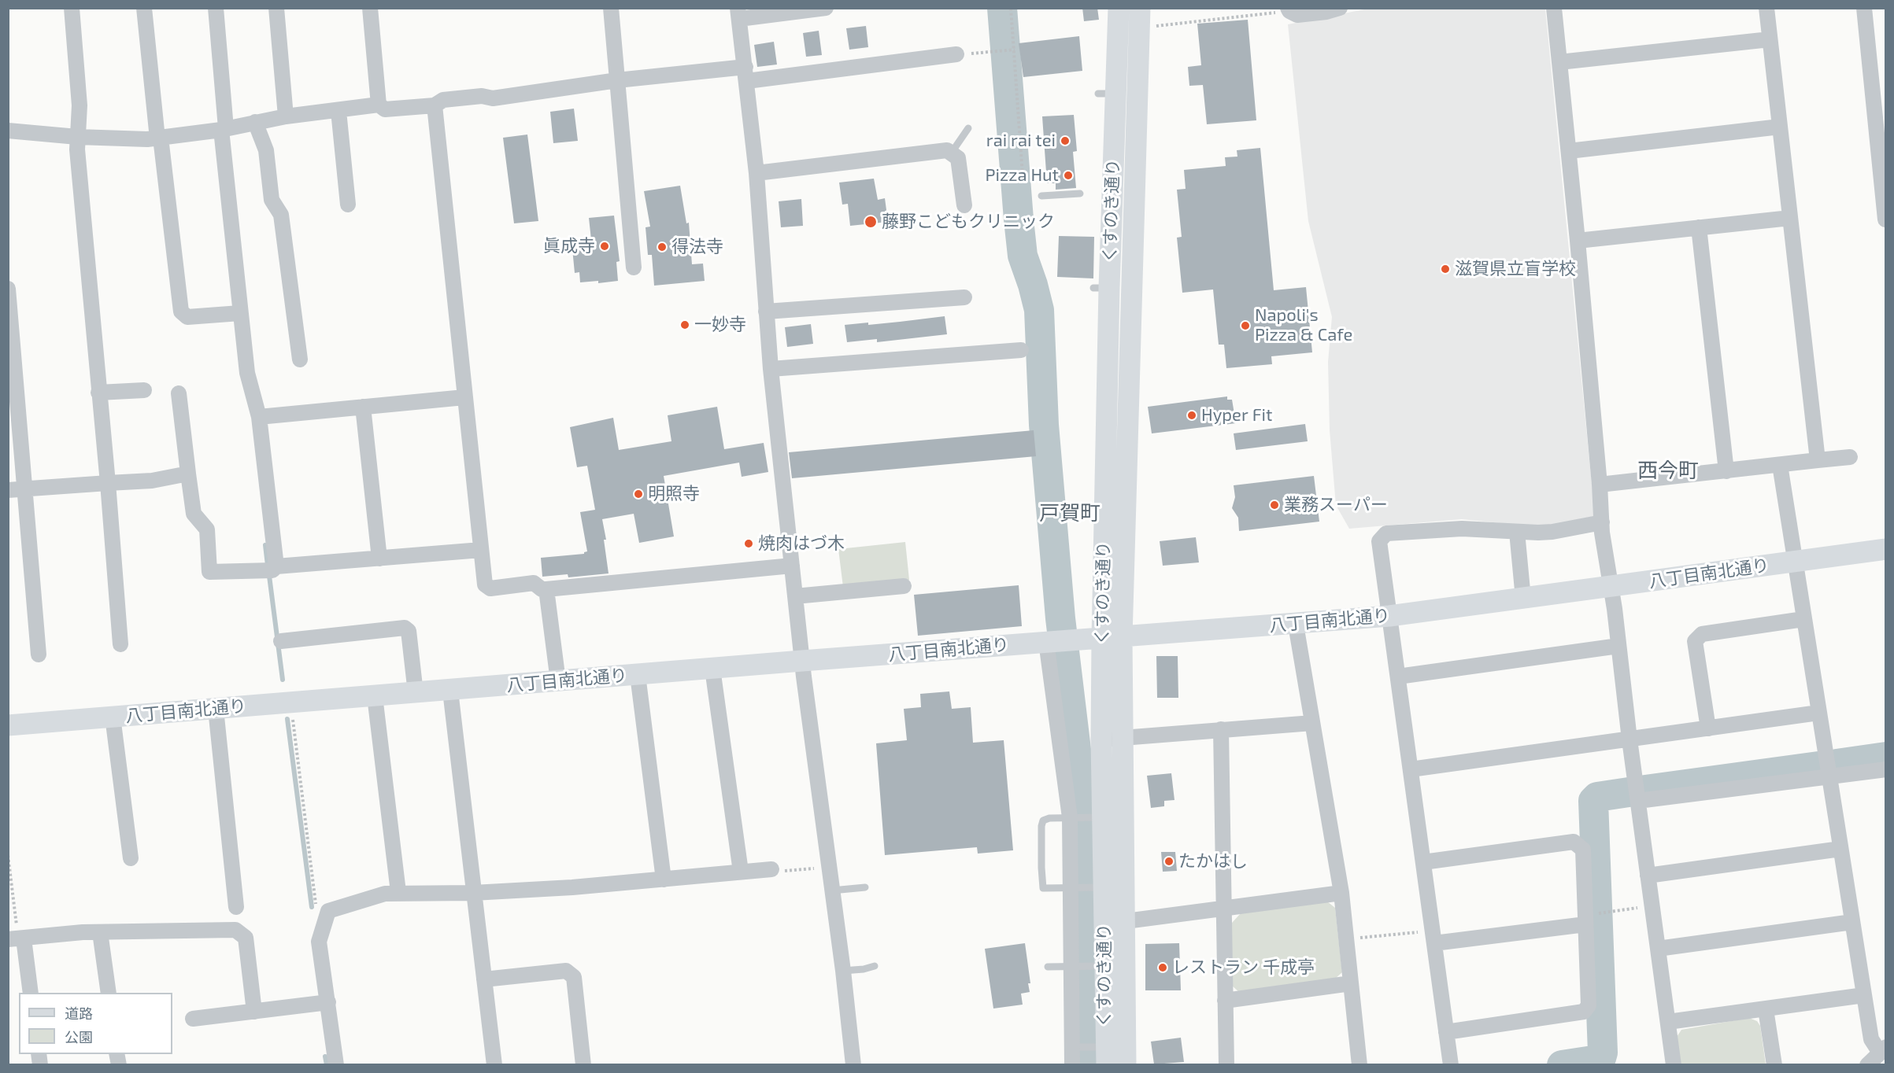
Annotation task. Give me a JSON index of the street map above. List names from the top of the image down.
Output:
{
  "streets": {
    "main road": ["くすのき通り", "八丁目南北通り"]
  },
  "crossings": [
    ["くすのき通り", "八丁目南北通り"]
  ],
  "districts": ["西今町", "戸賀町"],
  "places": [
    "rai rai tei",
    "Pizza Hut",
    "藤野こどもクリニック",
    "眞成寺",
    "得法寺",
    "滋賀県立盲学校",
    "一妙寺",
    "Napoli's Pizza & Cafe",
    "Hyper Fit",
    "明照寺",
    "業務スーパー",
    "焼肉はづ木",
    "たかはし",
    "レストラン 千成亭"
  ],
  "legend": ["道路", "公園"]
}
